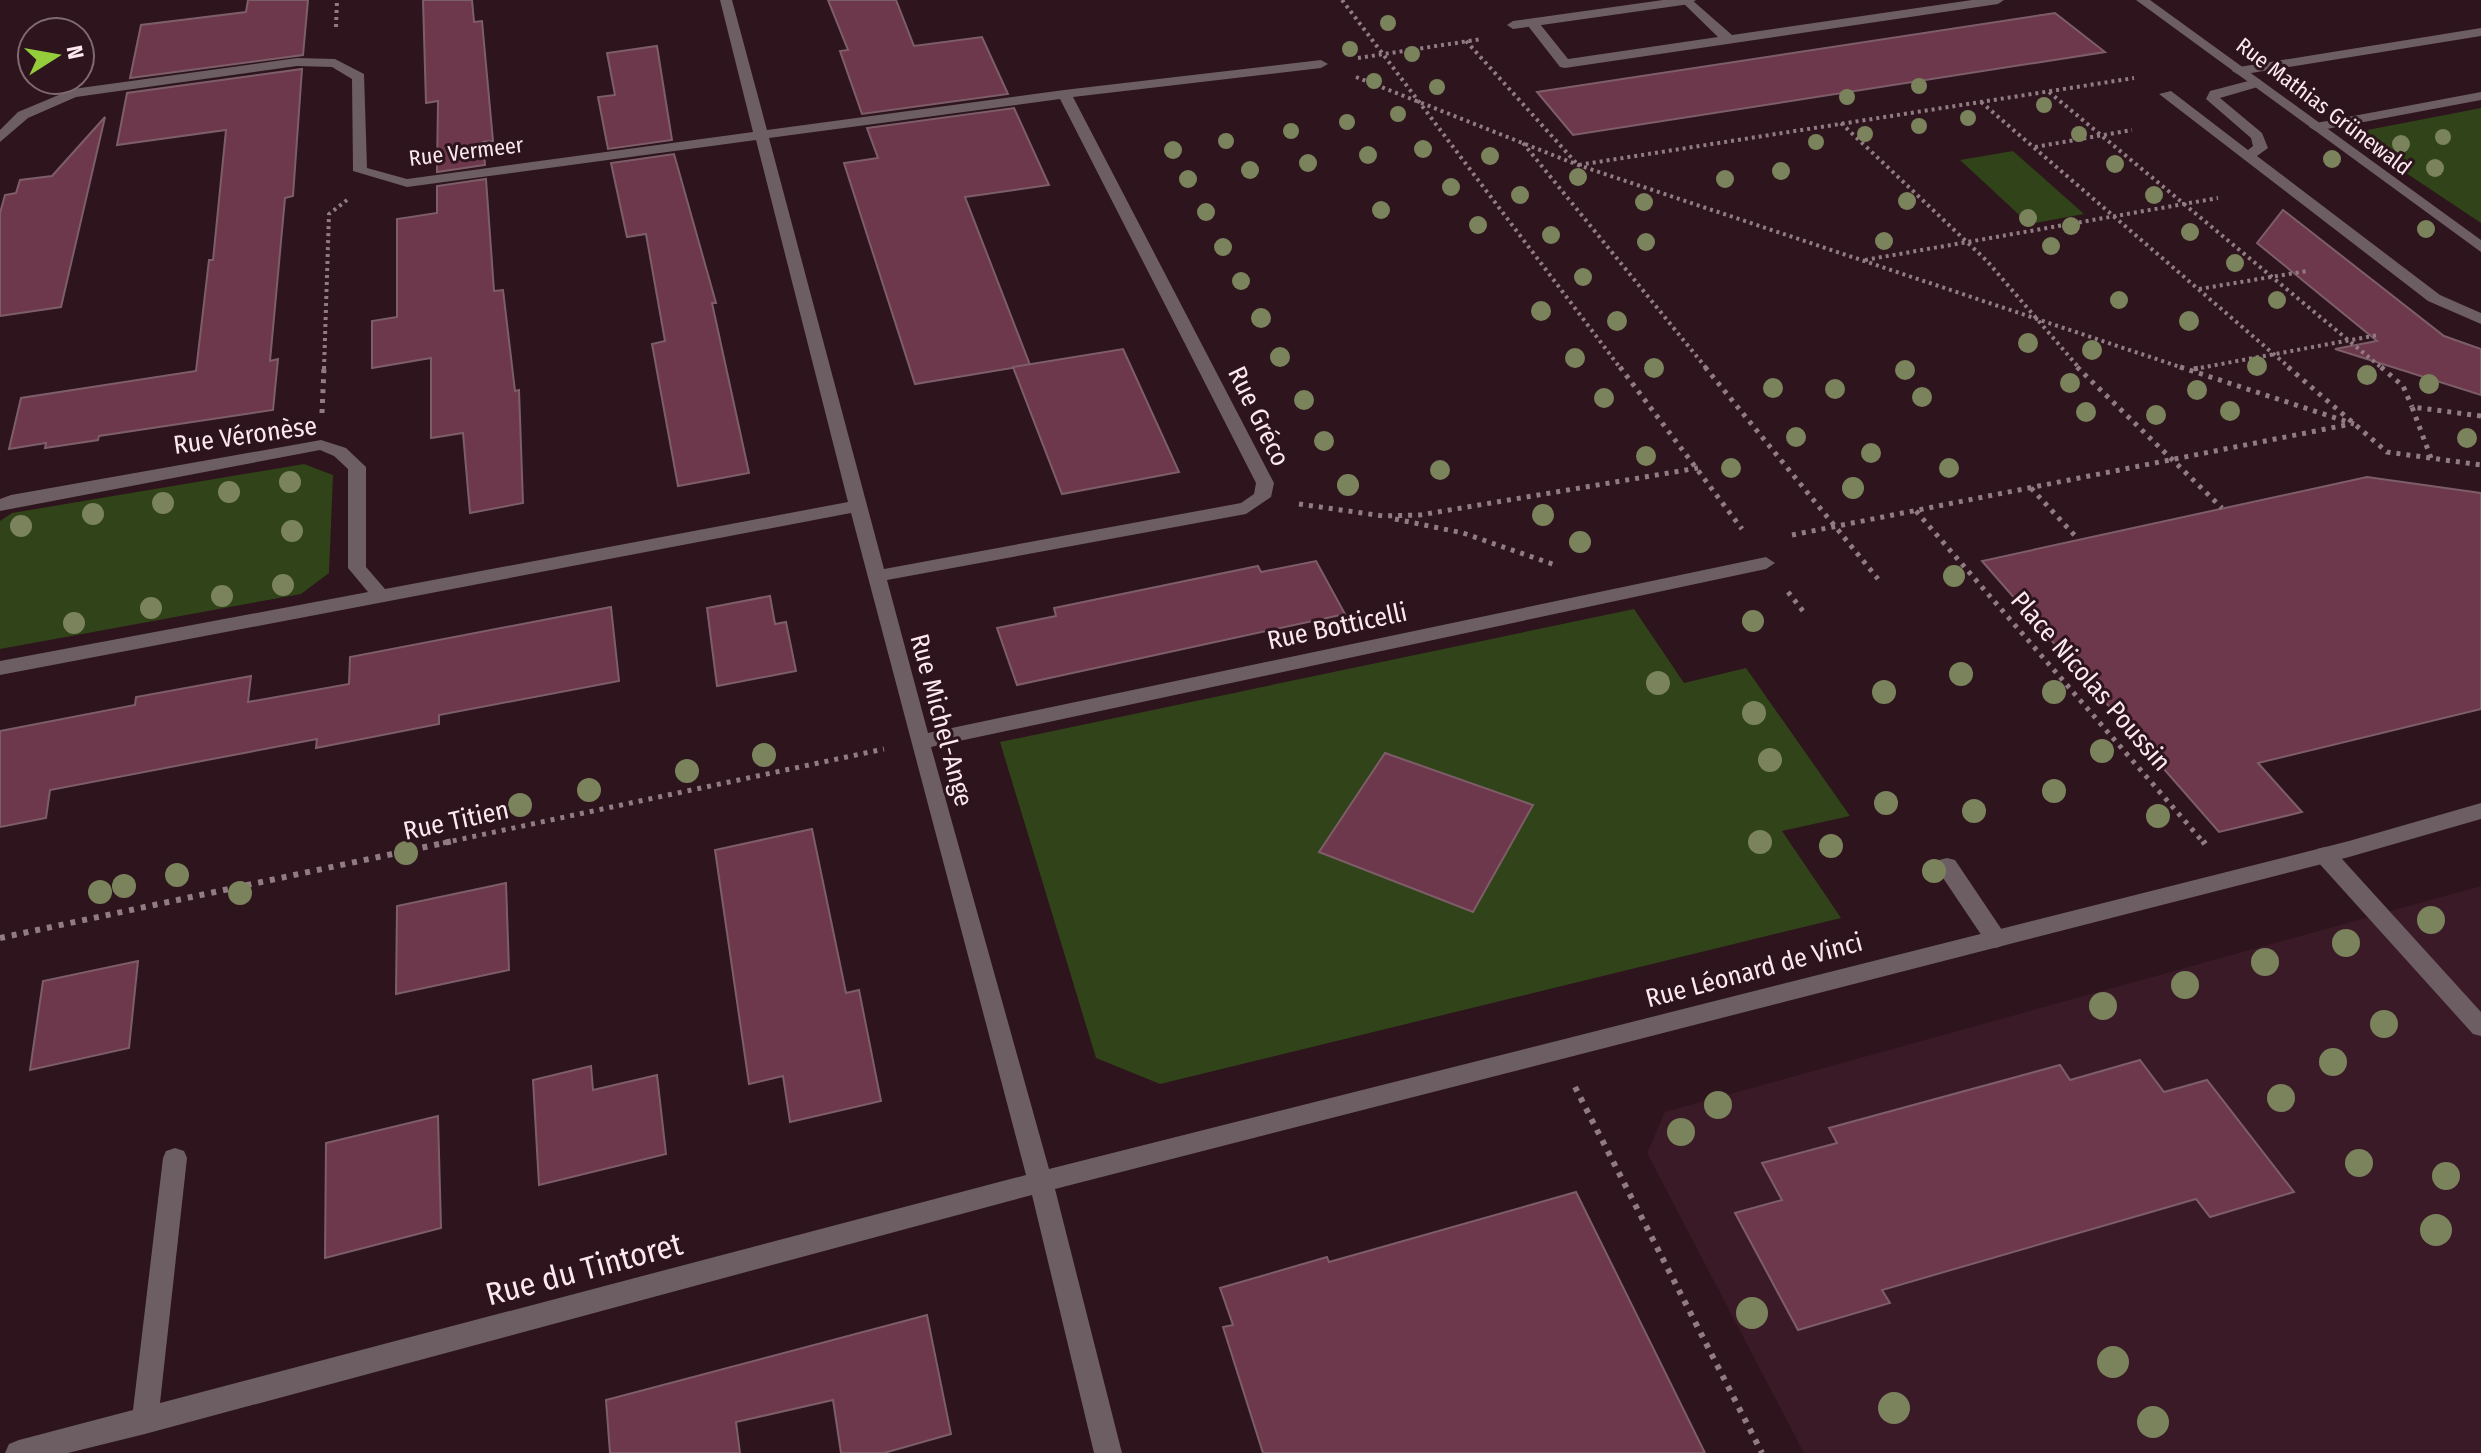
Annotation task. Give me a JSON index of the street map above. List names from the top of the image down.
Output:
{
  "streets": {
    "street": [
      "Rue Mathias Grünewald",
      "Rue Vermeer",
      "Rue Gréco",
      "Rue Véronèse",
      "Rue Botticelli",
      "Rue Michel-Ange",
      "Rue Léonard de Vinci",
      "Rue du Tintoret"
    ],
    "path": ["Place Nicolas Poussin", "Rue Titien"]
  },
  "crossings": [
    ["Rue Vermeer", "Rue Michel-Ange"],
    ["Rue Gréco", "Rue Michel-Ange"],
    ["Rue Botticelli", "Rue Michel-Ange"],
    ["Rue Botticelli", "Rue Titien"],
    ["Place Nicolas Poussin", "Rue Léonard de Vinci"],
    ["Rue Michel-Ange", "Rue Titien"],
    ["Rue Michel-Ange", "Rue Léonard de Vinci"],
    ["Rue Michel-Ange", "Rue du Tintoret"],
    ["Rue Léonard de Vinci", "Rue du Tintoret"]
  ],
  "north": "right"
}
